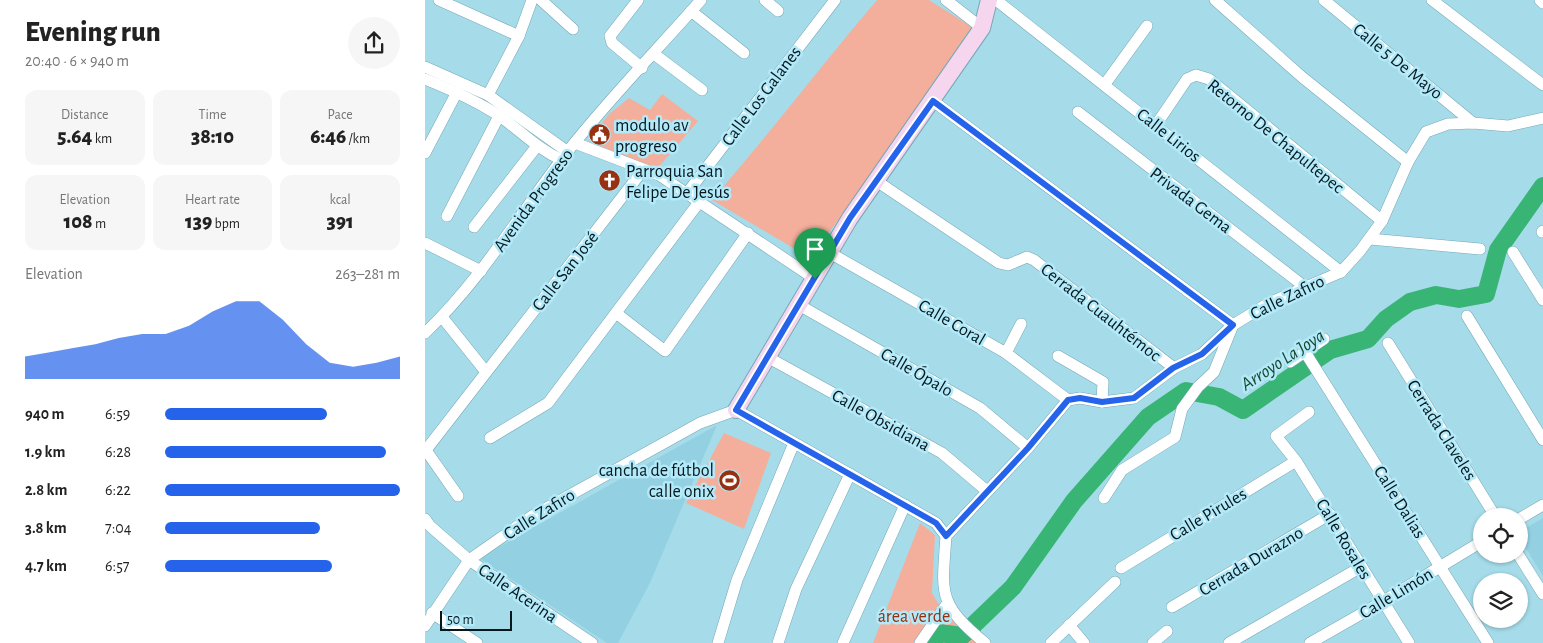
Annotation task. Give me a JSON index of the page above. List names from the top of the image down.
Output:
{
  "streets": {
    "street": [
      "Calle 5 De Mayo",
      "Calle Los Galanes",
      "Calle Lirios",
      "Retorno De Chapultepec",
      "Avenida Progreso",
      "Privada Gema",
      "Calle San José",
      "Calle Zafiro",
      "Cerrada Cuauhtémoc",
      "Calle Coral",
      "Calle Ópalo",
      "Calle Obsidiana",
      "Cerrada Claveles",
      "Calle Dalias",
      "Calle Pirules",
      "Calle Rosales",
      "Cerrada Durazno",
      "Calle Acerina",
      "Calle Limón"
    ]
  },
  "crossings": [
    ["Calle 5 De Mayo", "Calle Zafiro"],
    ["Calle Lirios", "Retorno De Chapultepec"],
    ["Calle Lirios", "Calle Zafiro"],
    ["Retorno De Chapultepec", "Calle Zafiro"],
    ["Privada Gema", "Calle Zafiro"],
    ["Calle Zafiro", "Cerrada Cuauhtémoc"],
    ["Calle Zafiro", "Calle Coral"],
    ["Calle Zafiro", "Calle Acerina"],
    ["Calle Dalias", "Calle Limón"],
    ["Calle Pirules", "Calle Rosales"],
    ["Calle Rosales", "Cerrada Durazno"],
    ["Calle Rosales", "Calle Limón"]
  ],
  "water": ["Arroyo La Joya"],
  "parks": ["área verde"],
  "places": {
    "public building": ["modulo av progreso"],
    "church": ["Parroquia San Felipe De Jesús"],
    "sports": ["cancha de fútbol calle onix"]
  },
  "scale_bar": "50 m",
  "page": {
    "heading": ["Evening run", "20:40 · 6 × 940 m"],
    "stats": [
      ["Distance", "5.64 km"],
      ["Time", "38:10"],
      ["Pace", "6:46 /km"],
      ["Elevation", "108 m"],
      ["Heart rate", "139 bpm"],
      ["kcal", "391"]
    ],
    "chart": ["Elevation", "263–281 m"],
    "list": [
      {
        "name": "940 m",
        "note": "6:59"
      },
      {
        "name": "1.9 km",
        "note": "6:28"
      },
      {
        "name": "2.8 km",
        "note": "6:22"
      },
      {
        "name": "3.8 km",
        "note": "7:04"
      },
      {
        "name": "4.7 km",
        "note": "6:57"
      }
    ],
    "scale": "50 m"
  }
}
